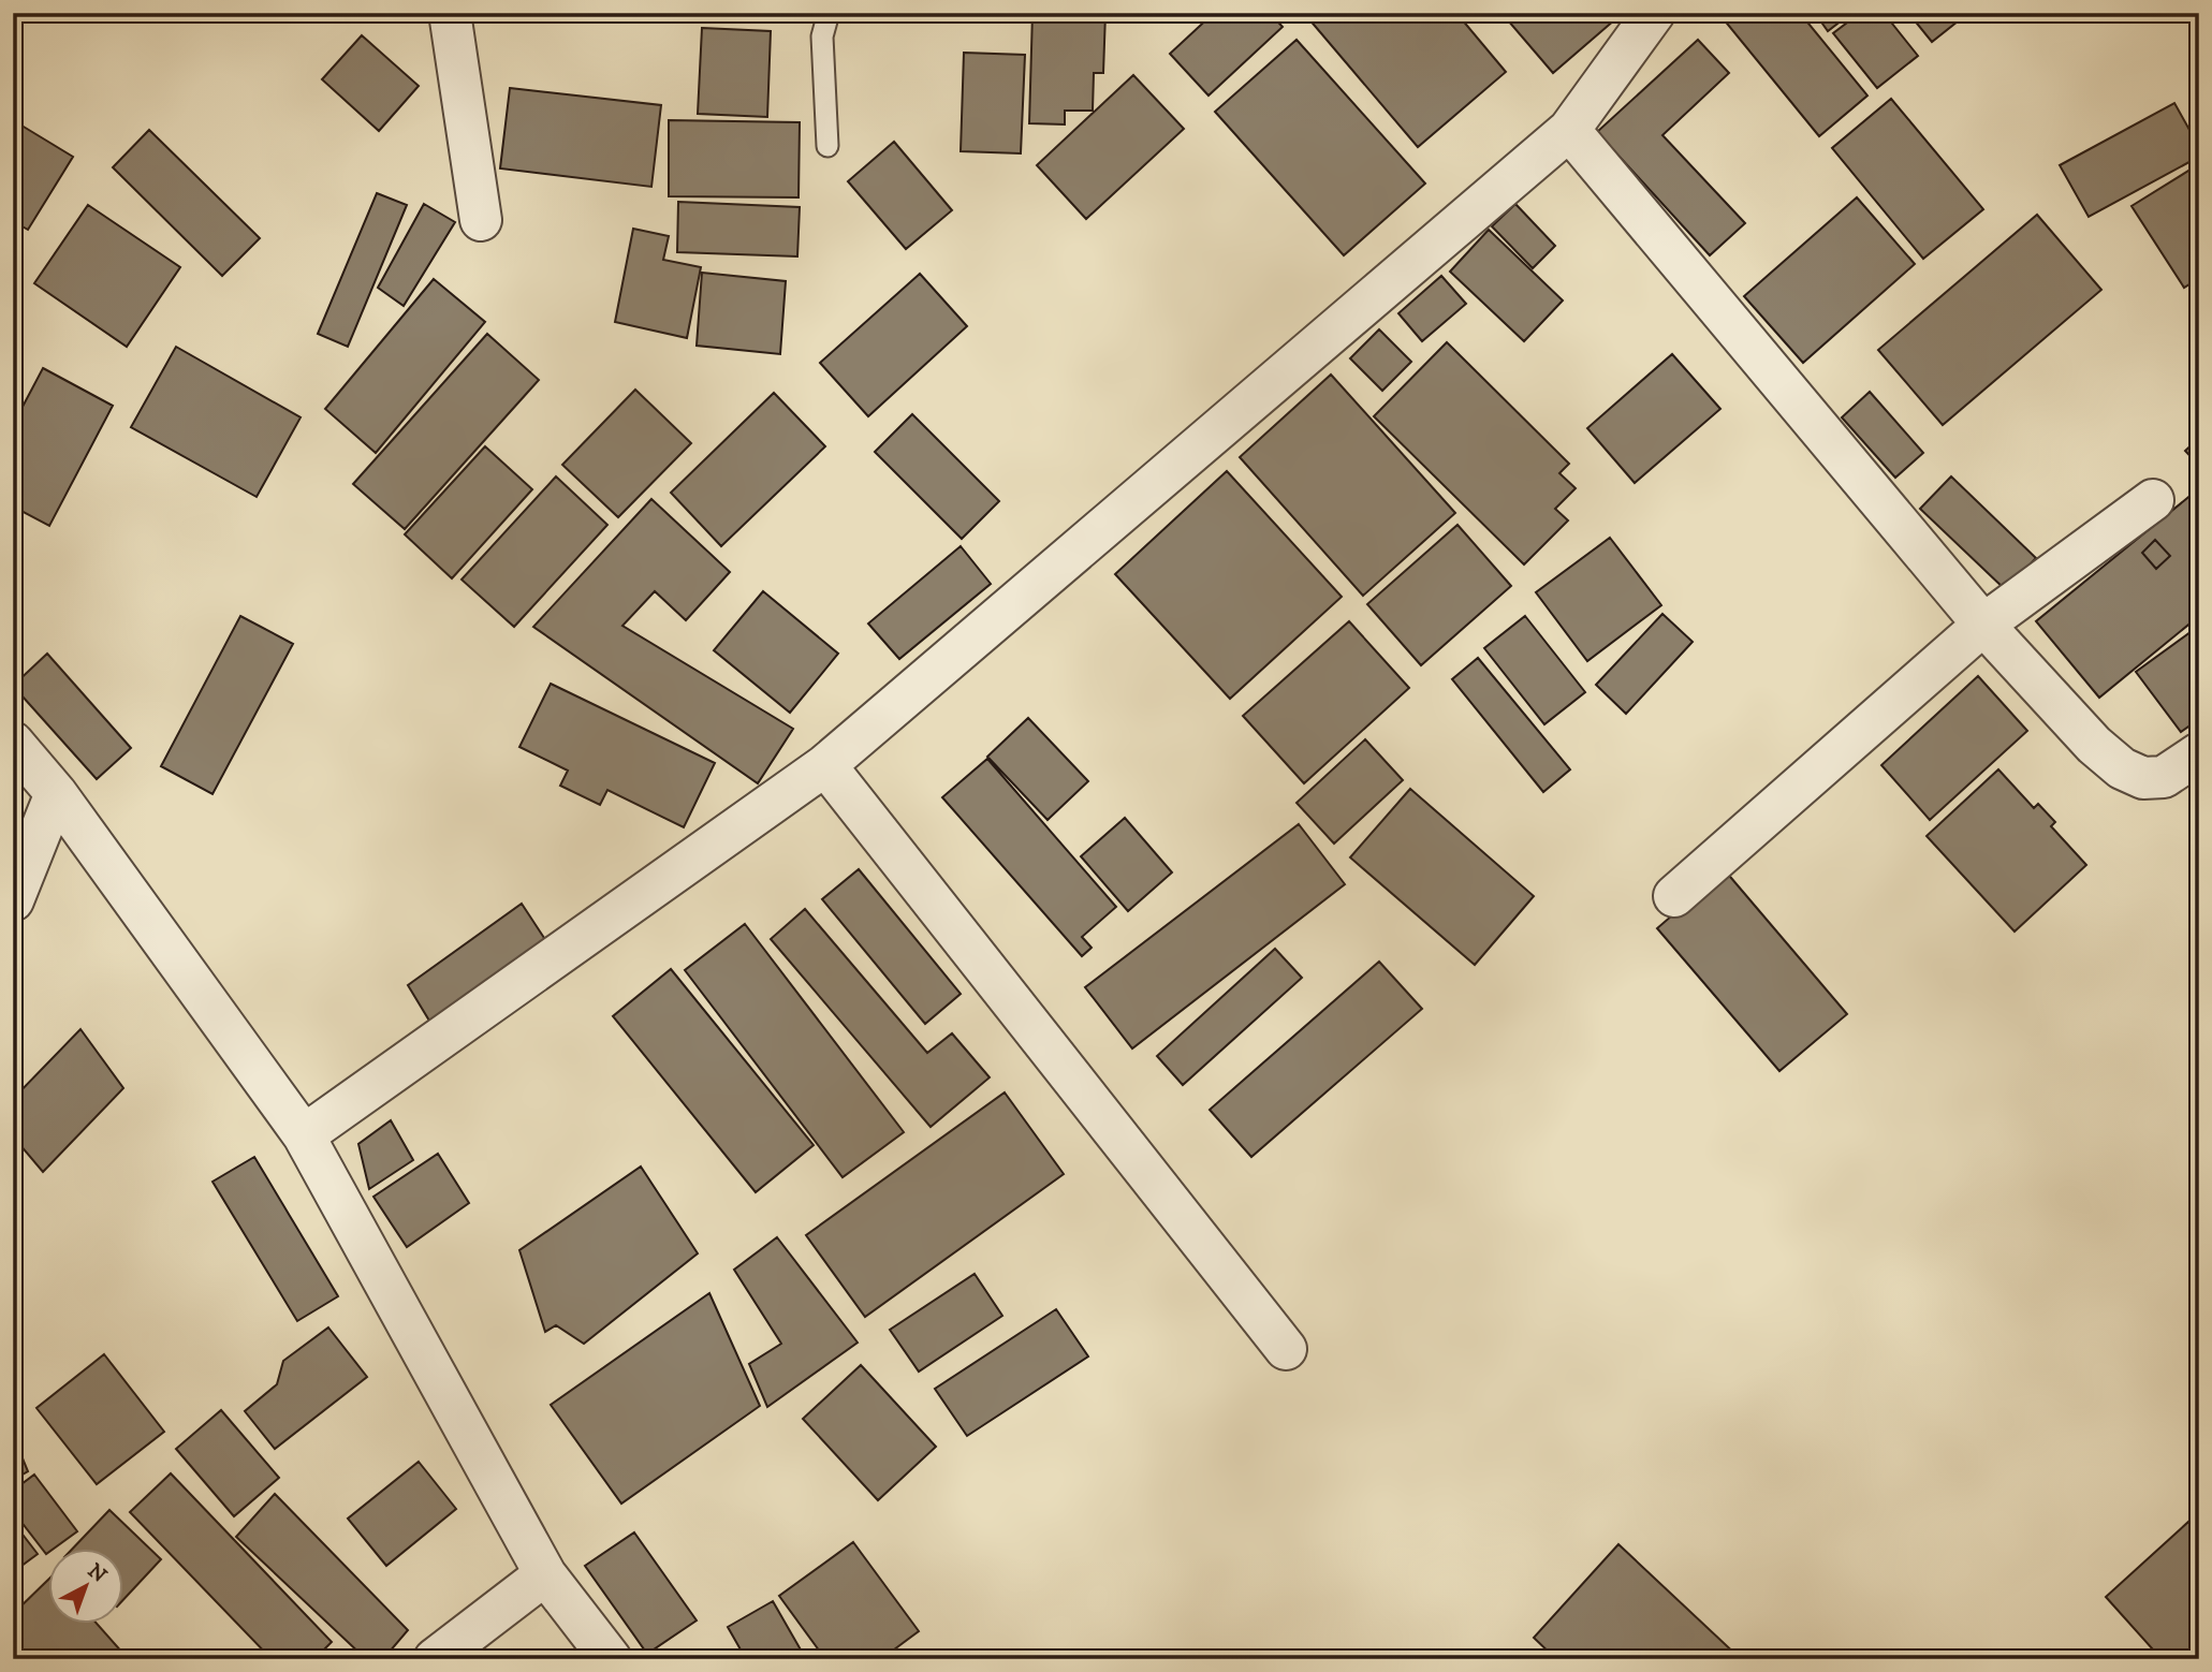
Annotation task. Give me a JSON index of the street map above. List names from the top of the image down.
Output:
{
  "north": "top right"
}
